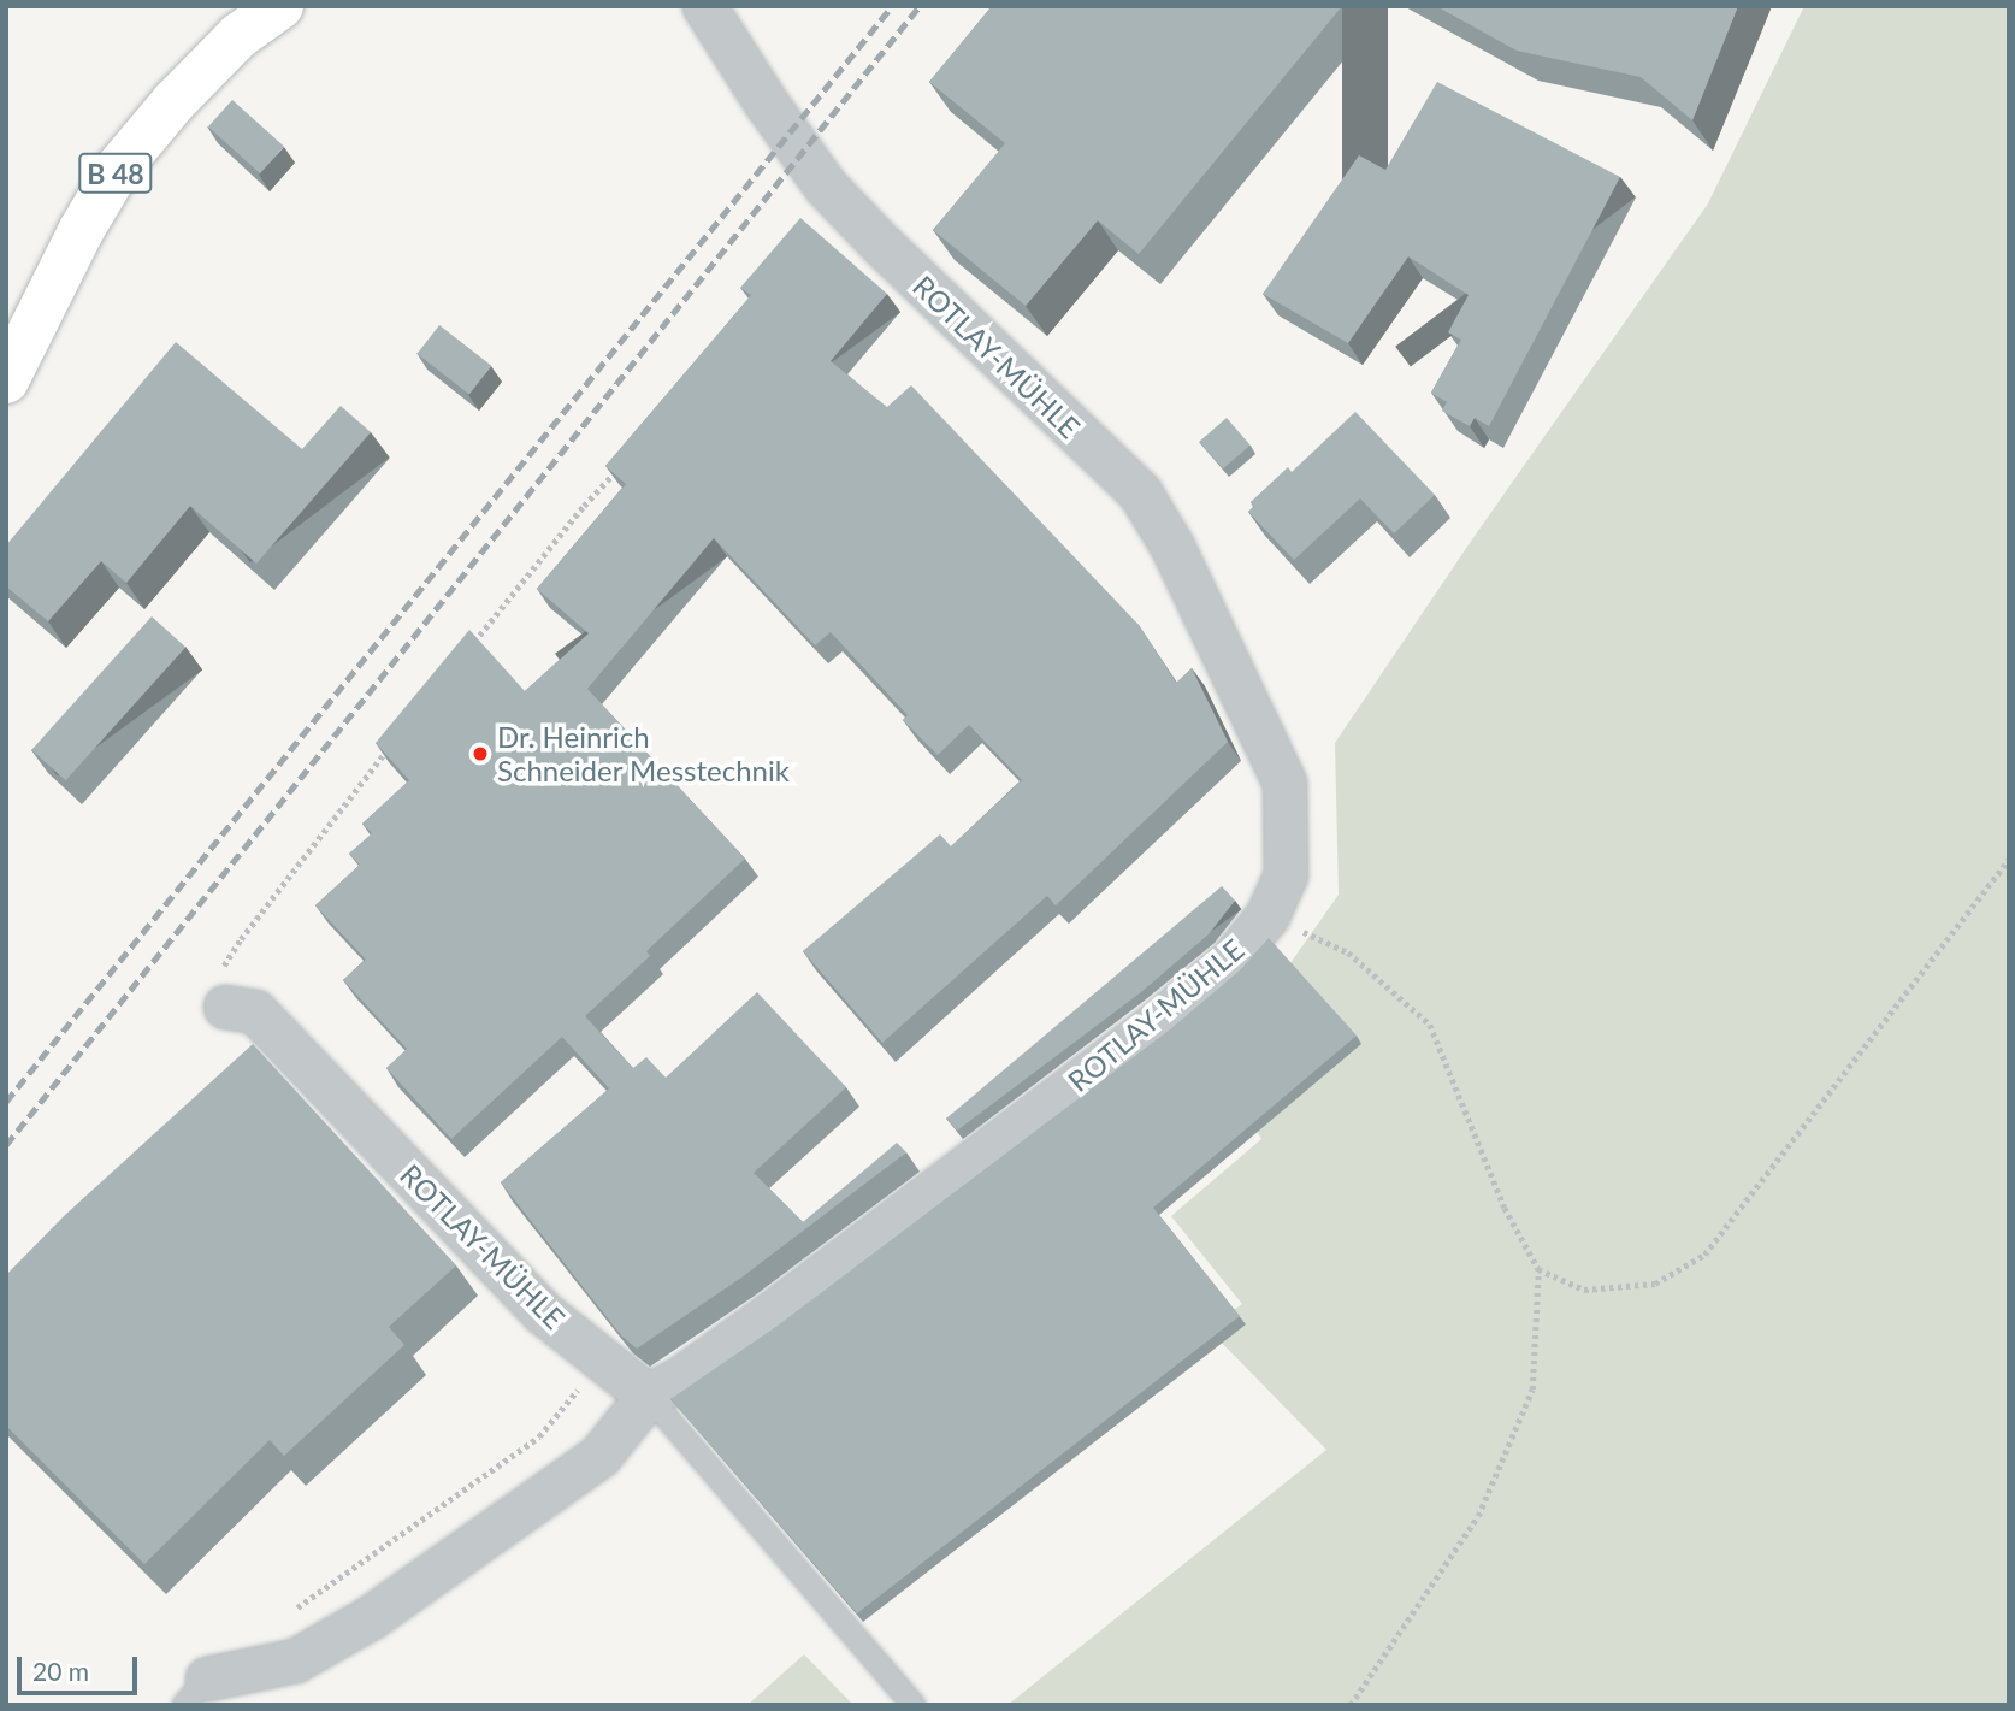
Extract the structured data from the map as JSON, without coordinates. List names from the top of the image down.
{
  "streets": {
    "main road": ["B 48"],
    "street": ["ROTLAY-MÜHLE"]
  },
  "places": ["Dr. Heinrich Schneider Messtechnik"],
  "scale_bar": "20 m"
}
